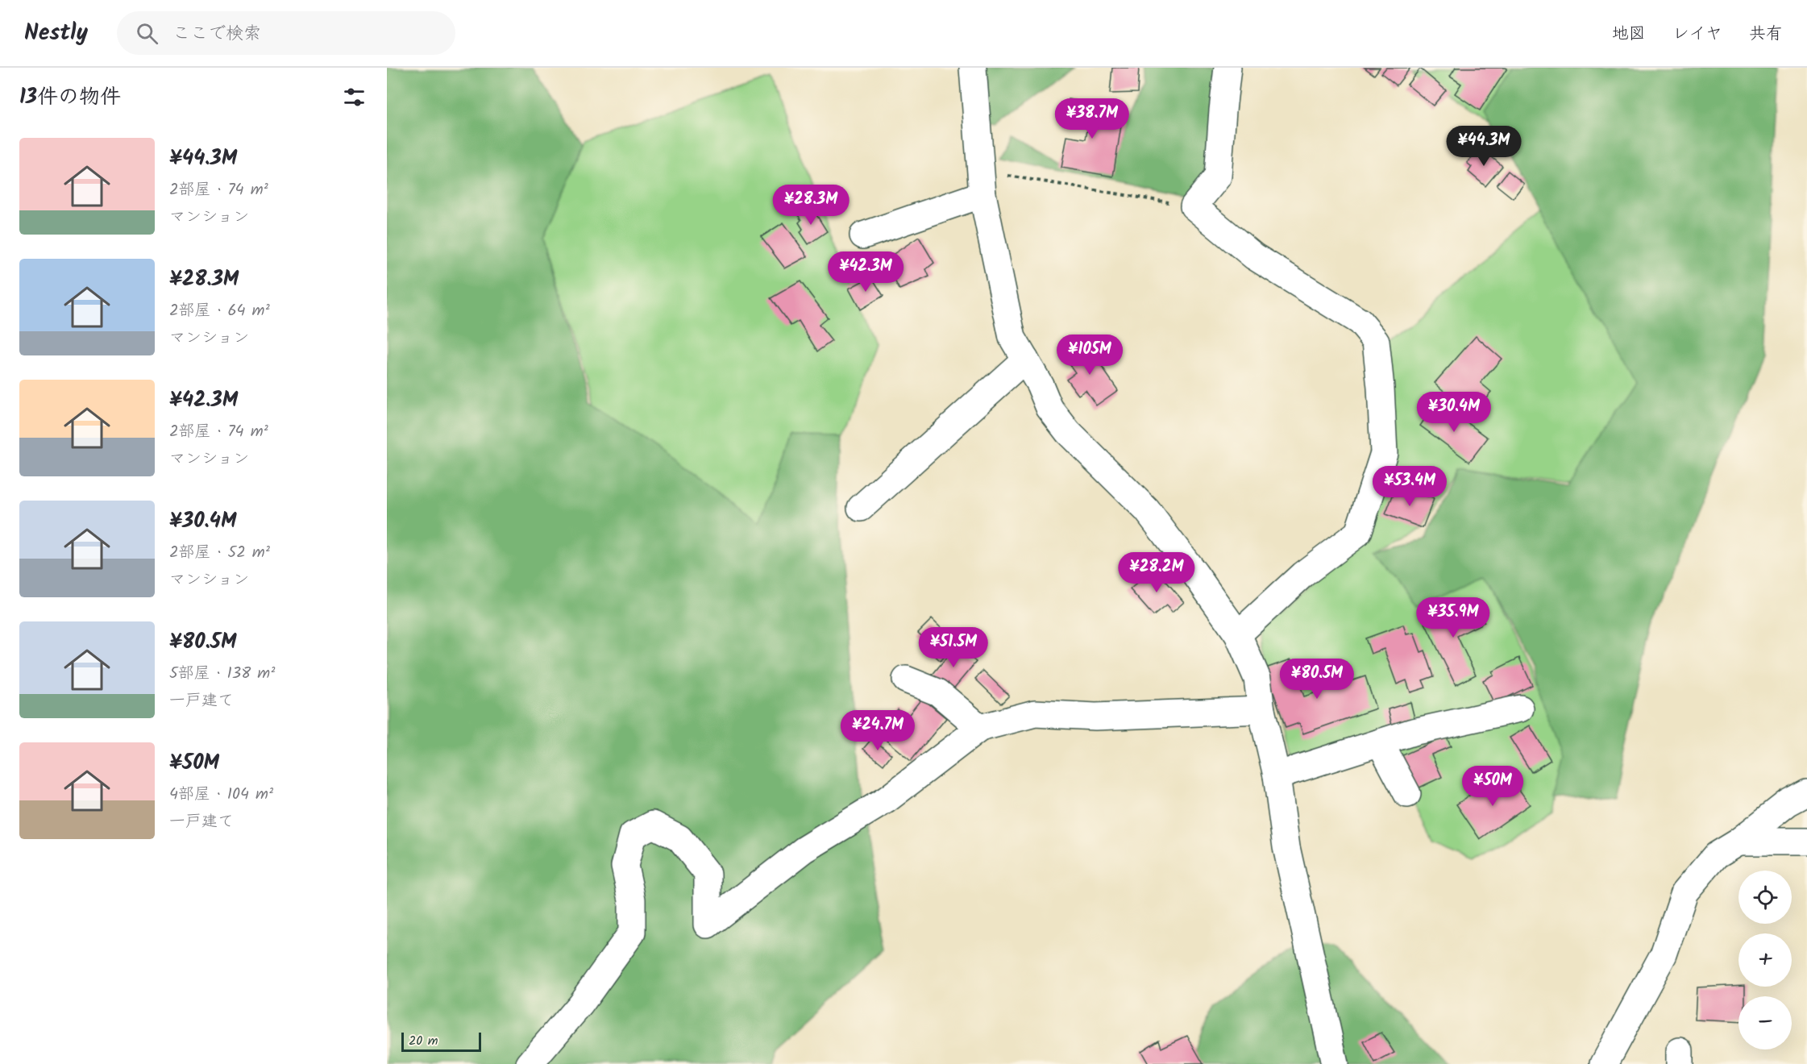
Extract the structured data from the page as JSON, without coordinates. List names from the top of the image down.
{
  "scale_bar": "20 m",
  "page": {
    "header": "Nestly",
    "search": "ここで検索",
    "nav": ["地図", "レイヤ", "共有"],
    "heading": "13件の物件",
    "price": [
      "¥38.7M",
      "¥44.3M",
      "¥28.3M",
      "¥42.3M",
      "¥105M",
      "¥30.4M",
      "¥53.4M",
      "¥28.2M",
      "¥35.9M",
      "¥51.5M",
      "¥80.5M",
      "¥24.7M",
      "¥50M"
    ],
    "list": [
      {
        "name": "¥44.3M",
        "note": "2部屋 · 74 m² · マンション"
      },
      {
        "name": "¥28.3M",
        "note": "2部屋 · 64 m² · マンション"
      },
      {
        "name": "¥42.3M",
        "note": "2部屋 · 74 m² · マンション"
      },
      {
        "name": "¥30.4M",
        "note": "2部屋 · 52 m² · マンション"
      },
      {
        "name": "¥80.5M",
        "note": "5部屋 · 138 m² · 一戸建て"
      },
      {
        "name": "¥50M",
        "note": "4部屋 · 104 m² · 一戸建て"
      }
    ],
    "map_buttons": ["+", "−"],
    "scale": "20 m"
  }
}
